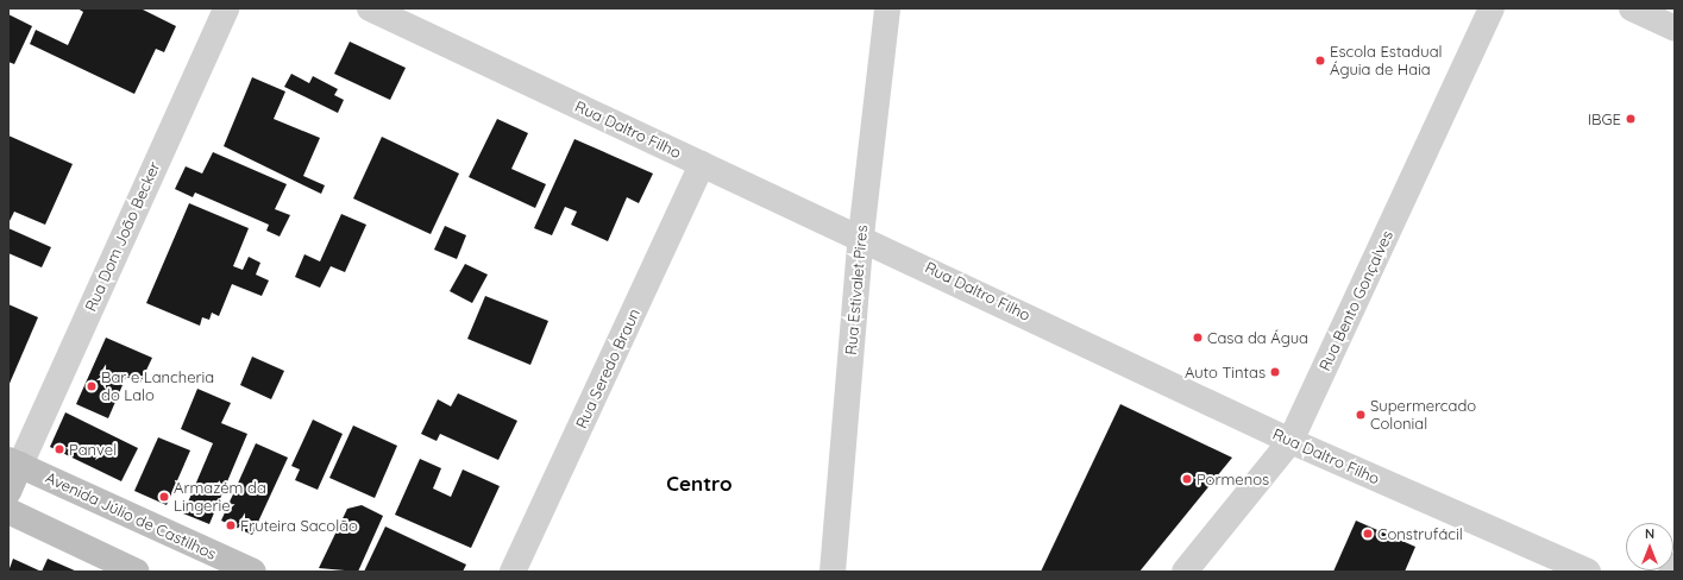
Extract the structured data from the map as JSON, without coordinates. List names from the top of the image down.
{
  "streets": {
    "main road": ["Avenida Júlio de Castilhos"],
    "street": [
      "Rua Daltro Filho",
      "Rua Dom João Becker",
      "Rua Estivalet Pires",
      "Rua Bento Gonçalves",
      "Rua Seredo Braun"
    ]
  },
  "crossings": [
    ["Rua Daltro Filho", "Rua Estivalet Pires"],
    ["Rua Daltro Filho", "Rua Bento Gonçalves"],
    ["Rua Daltro Filho", "Rua Seredo Braun"],
    ["Rua Dom João Becker", "Avenida Júlio de Castilhos"]
  ],
  "districts": ["Centro"],
  "places": [
    "Escola Estadual Águia de Haia",
    "IBGE",
    "Casa da Água",
    "Auto Tintas",
    "Bar e Lancheria do Lalo",
    "Supermercado Colonial",
    "Panvel",
    "Pormenos",
    "Armazém da Lingerie",
    "Fruteira Sacolão",
    "Construfácil"
  ],
  "north": "top"
}
